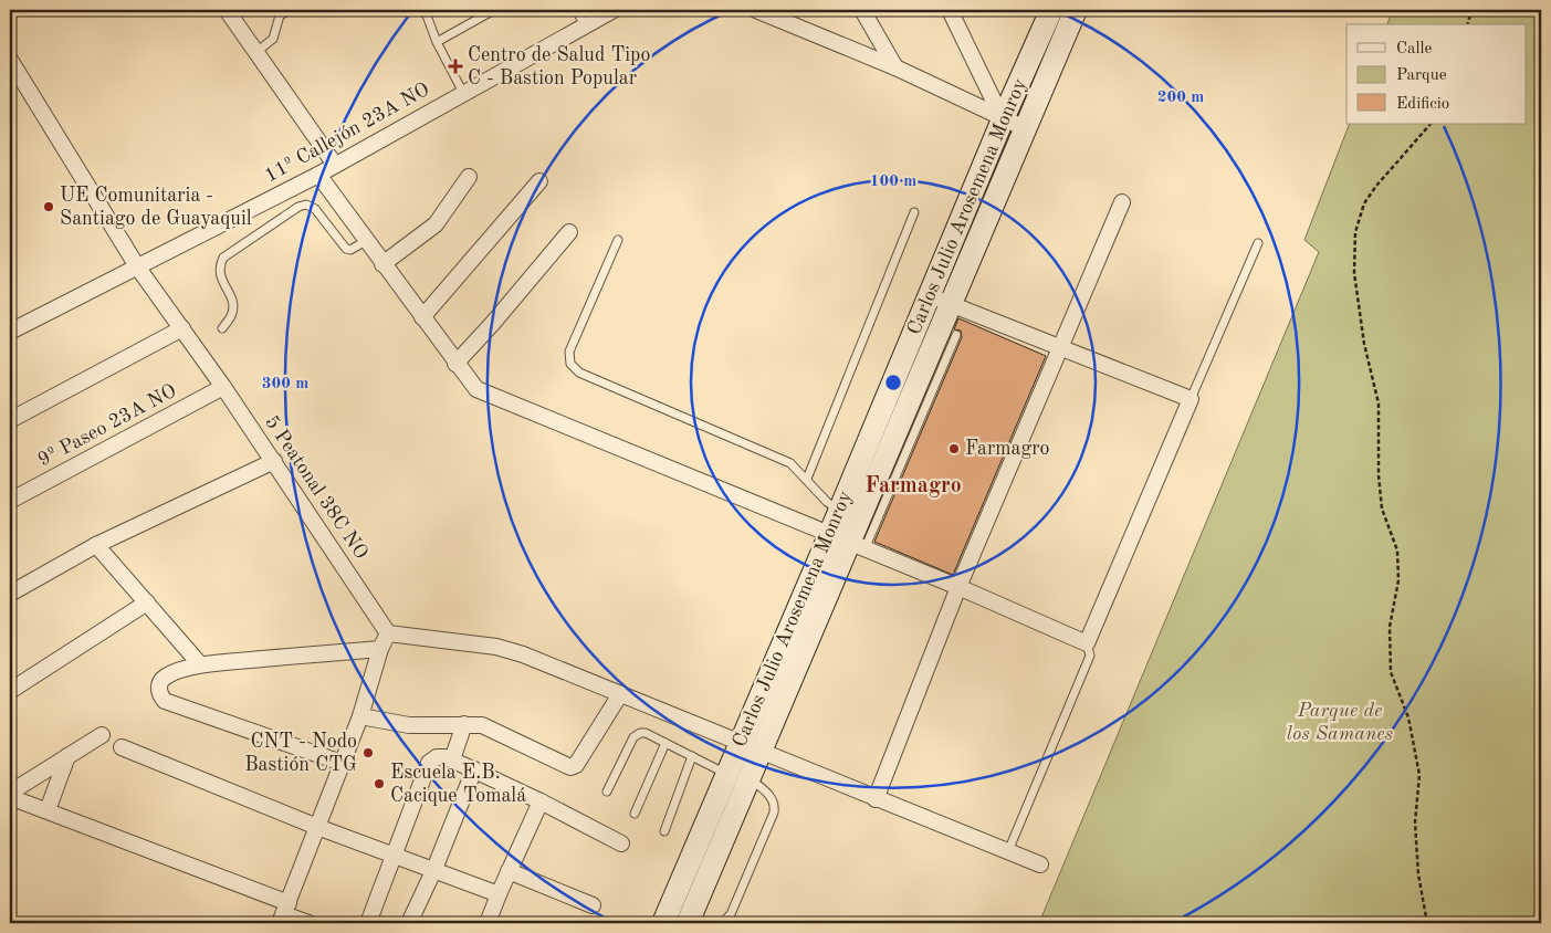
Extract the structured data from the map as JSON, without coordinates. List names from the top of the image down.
{
  "streets": {
    "main road": ["Carlos Julio Arosemena Monroy"],
    "street": ["11º Callejón 23A NO", "9º Paseo 23A NO", "5 Peatonal 38C NO"]
  },
  "crossings": [
    ["11º Callejón 23A NO", "5 Peatonal 38C NO"],
    ["9º Paseo 23A NO", "5 Peatonal 38C NO"]
  ],
  "districts": ["Farmagro"],
  "parks": ["Parque de los Samanes"],
  "places": {
    "health": ["Centro de Salud Tipo C - Bastion Popular"],
    "other": [
      "UE Comunitaria - Santiago de Guayaquil",
      "Farmagro",
      "CNT - Nodo Bastión CTG",
      "Escuela E.B. Cacique Tomalá"
    ]
  },
  "legend": ["Calle", "Parque", "Edificio"],
  "rings": ["200 m", "100 m", "300 m"]
}
